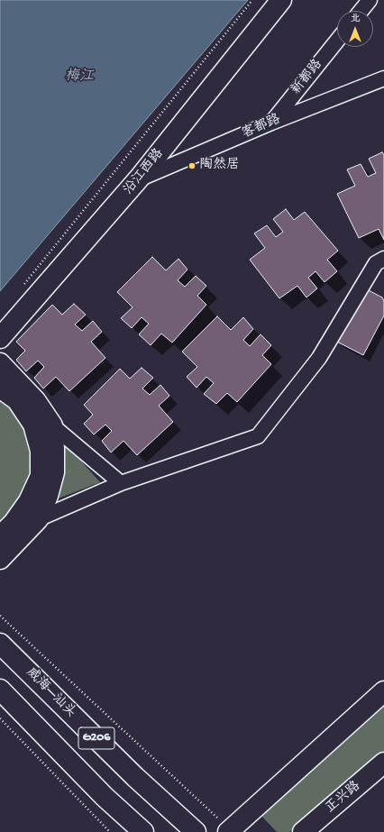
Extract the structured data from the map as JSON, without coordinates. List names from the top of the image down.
{
  "streets": {
    "main road": [
      "沿江西路",
      "威海—汕头",
      "G206",
      "正兴路"
    ],
    "street": ["新都路", "客都路"]
  },
  "crossings": [
    ["新都路", "客都路"],
    ["客都路", "沿江西路"]
  ],
  "water": ["梅江"],
  "places": ["陶然居"],
  "north": "top"
}
